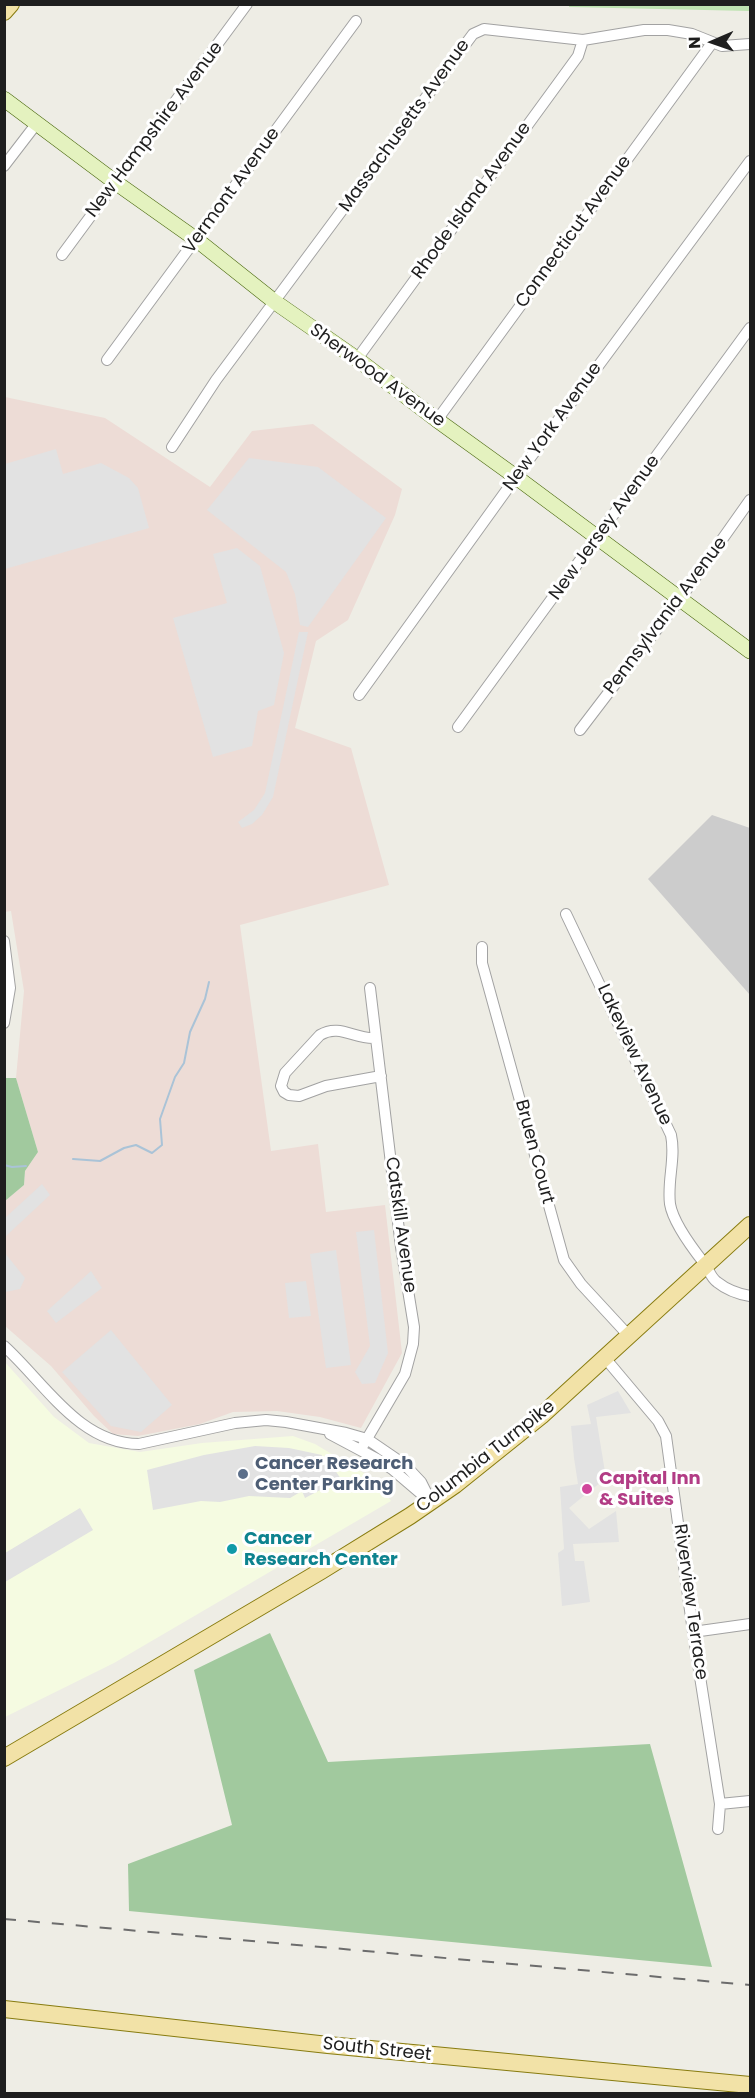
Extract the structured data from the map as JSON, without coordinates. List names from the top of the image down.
{
  "streets": {
    "main road": ["Columbia Turnpike", "South Street"],
    "street": [
      "Massachusetts Avenue",
      "New Hampshire Avenue",
      "Vermont Avenue",
      "Rhode Island Avenue",
      "Connecticut Avenue",
      "Sherwood Avenue",
      "New York Avenue",
      "New Jersey Avenue",
      "Pennsylvania Avenue",
      "Lakeview Avenue",
      "Bruen Court",
      "Catskill Avenue",
      "Riverview Terrace"
    ]
  },
  "crossings": [
    ["Massachusetts Avenue", "Rhode Island Avenue"],
    ["Massachusetts Avenue", "Connecticut Avenue"],
    ["Massachusetts Avenue", "Sherwood Avenue"],
    ["New Hampshire Avenue", "Sherwood Avenue"],
    ["Vermont Avenue", "Sherwood Avenue"],
    ["Rhode Island Avenue", "Sherwood Avenue"],
    ["Connecticut Avenue", "Sherwood Avenue"],
    ["Sherwood Avenue", "New York Avenue"],
    ["Sherwood Avenue", "New Jersey Avenue"],
    ["Sherwood Avenue", "Pennsylvania Avenue"],
    ["Lakeview Avenue", "Columbia Turnpike"],
    ["Bruen Court", "Columbia Turnpike"],
    ["Columbia Turnpike", "Riverview Terrace"]
  ],
  "places": ["Cancer Research Center Parking", "Capital Inn & Suites", "Cancer Research Center"],
  "north": "left"
}
